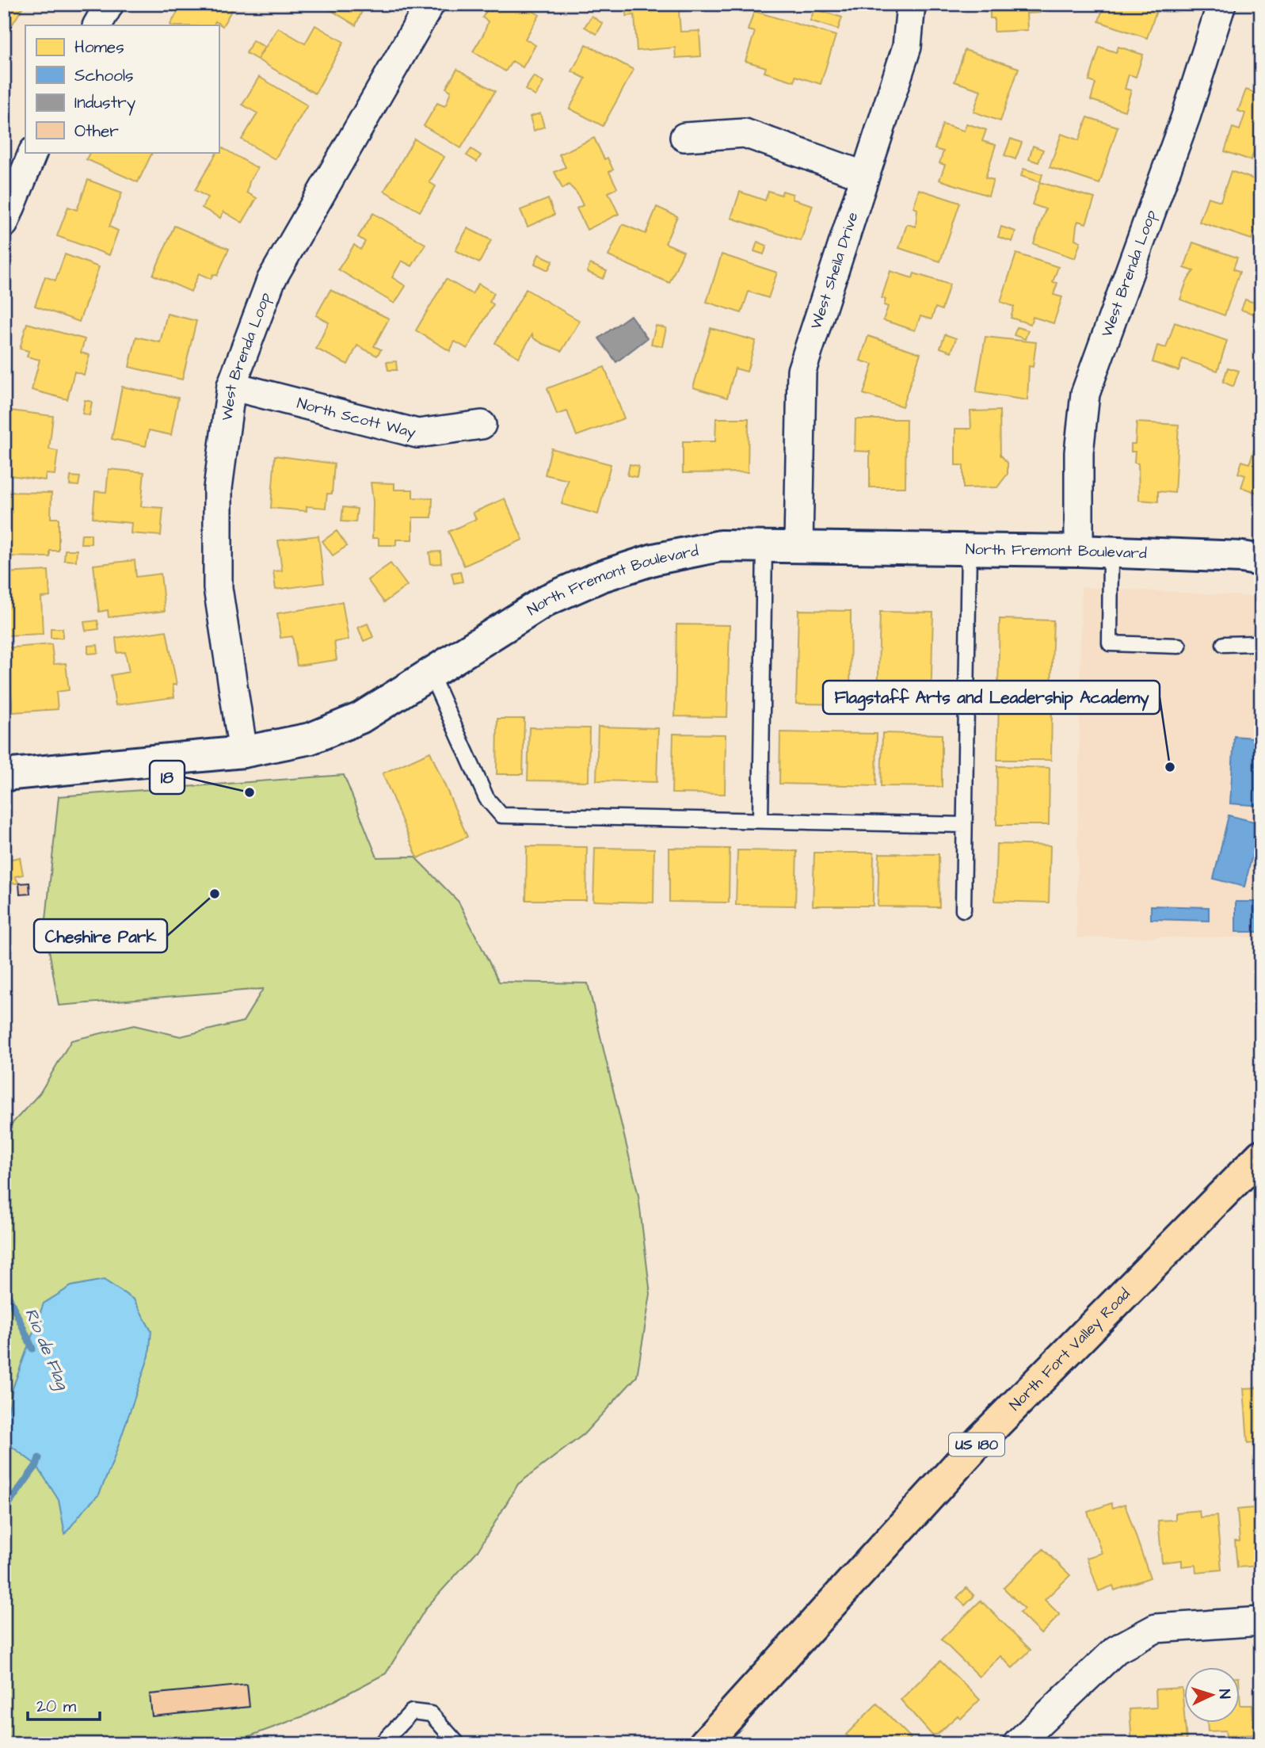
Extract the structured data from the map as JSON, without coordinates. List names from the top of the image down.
{
  "streets": {
    "main road": ["North Fort Valley Road", "US 180"],
    "street": [
      "West Sheila Drive",
      "West Brenda Loop",
      "North Scott Way",
      "North Fremont Boulevard"
    ]
  },
  "crossings": [
    ["West Sheila Drive", "North Fremont Boulevard"],
    ["West Brenda Loop", "North Scott Way"],
    ["West Brenda Loop", "North Fremont Boulevard"]
  ],
  "water": ["Rio de Flag"],
  "places": ["Flagstaff Arts and Leadership Academy", "18", "Cheshire Park"],
  "legend": [
    "Homes",
    "Schools",
    "Industry",
    "Other"
  ],
  "scale_bar": "20 m",
  "north": "right"
}
